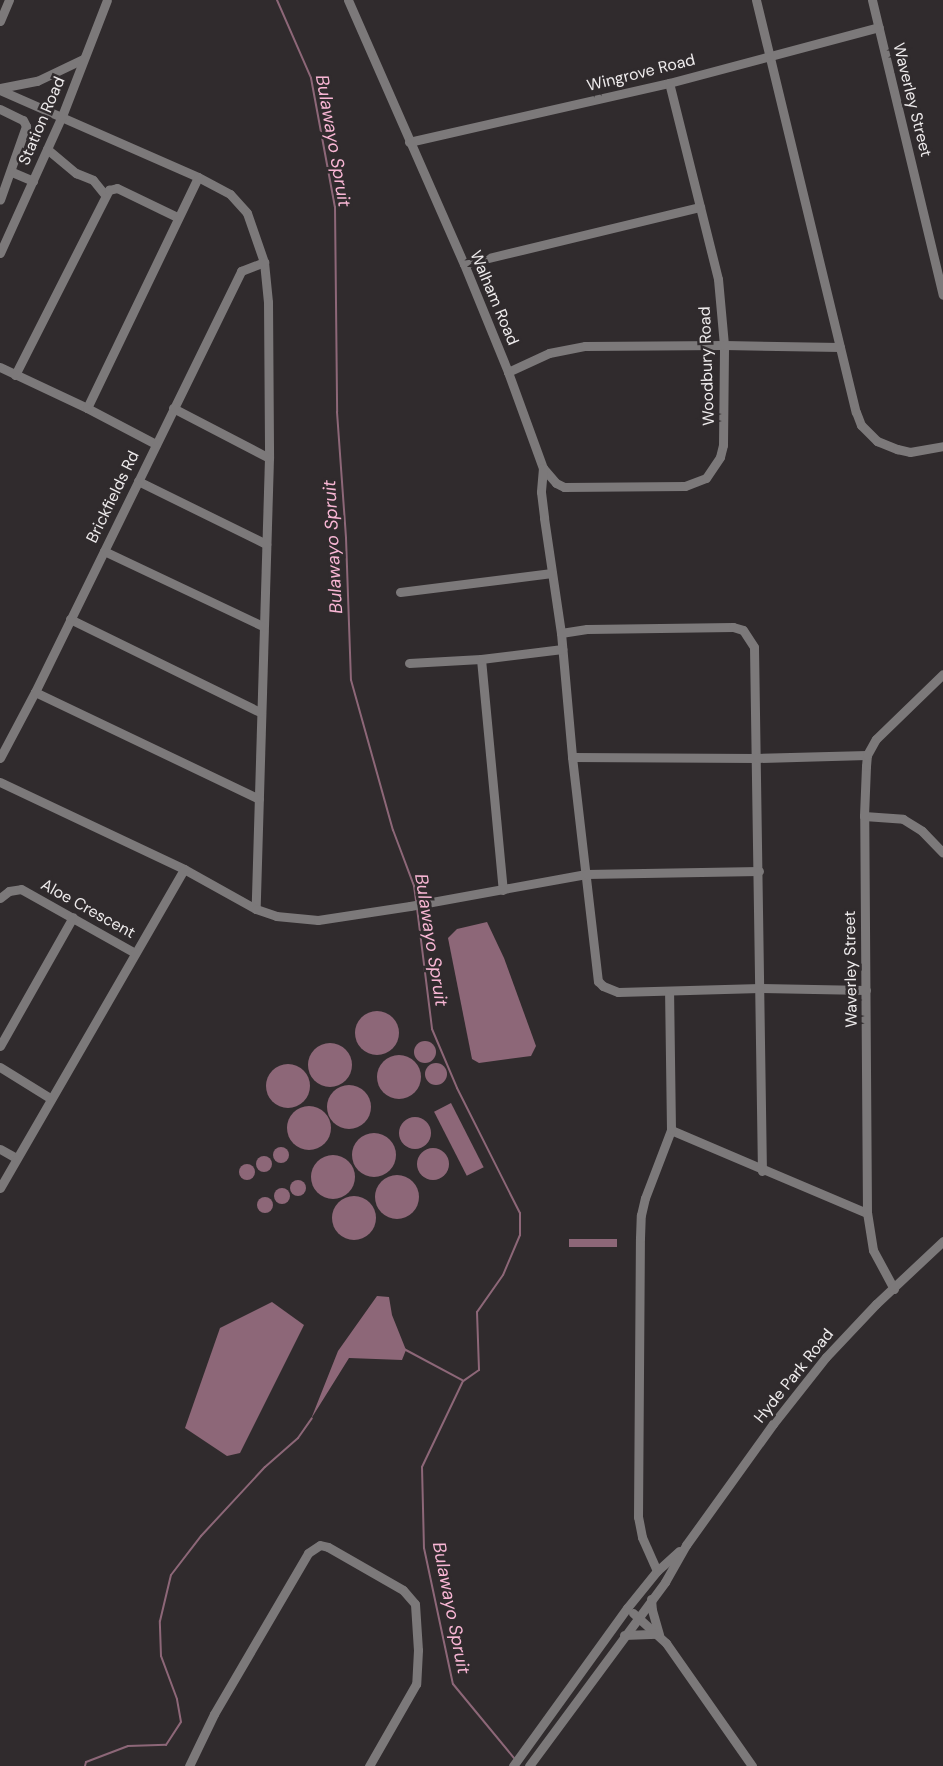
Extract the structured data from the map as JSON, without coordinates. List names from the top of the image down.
{
  "streets": {
    "street": [
      "Wingrove Road",
      "Waverley Street",
      "Station Road",
      "Walham Road",
      "Woodbury Road",
      "Brickfields Rd",
      "Aloe Crescent",
      "Hyde Park Road"
    ]
  },
  "crossings": [
    ["Wingrove Road", "Waverley Street"],
    ["Wingrove Road", "Walham Road"],
    ["Wingrove Road", "Woodbury Road"],
    ["Waverley Street", "Hyde Park Road"],
    ["Walham Road", "Woodbury Road"]
  ],
  "water": ["Bulawayo Spruit"]
}
